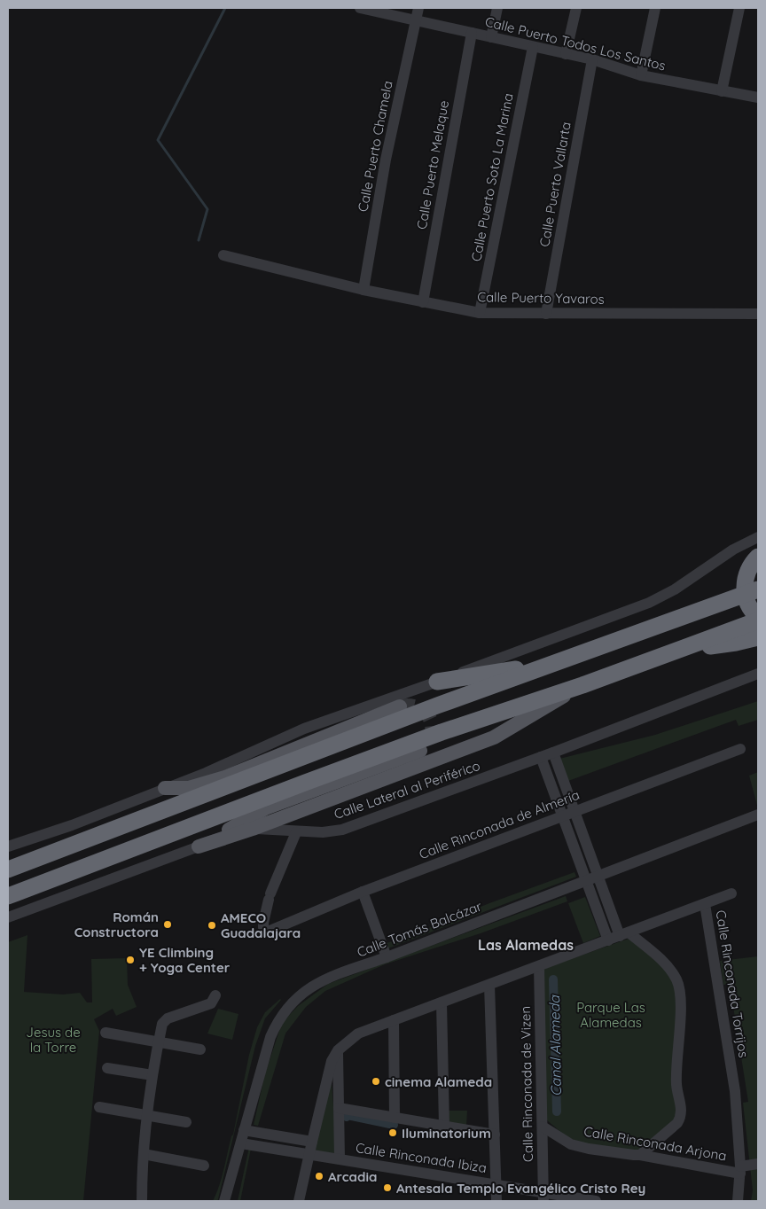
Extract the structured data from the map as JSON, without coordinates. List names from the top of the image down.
{
  "streets": {
    "street": [
      "Calle Puerto Todos Los Santos",
      "Calle Puerto Chamela",
      "Calle Puerto Melaque",
      "Calle Puerto Soto La Marina",
      "Calle Puerto Vallarta",
      "Calle Puerto Yavaros",
      "Calle Lateral al Periférico",
      "Calle Rinconada de Almería",
      "Calle Tomás Balcázar",
      "Calle Rinconada Torrijos",
      "Calle Rinconada de Vizen",
      "Calle Rinconada Arjona",
      "Calle Rinconada Ibiza"
    ]
  },
  "crossings": [
    ["Calle Puerto Todos Los Santos", "Calle Puerto Chamela"],
    ["Calle Puerto Todos Los Santos", "Calle Puerto Melaque"],
    ["Calle Puerto Todos Los Santos", "Calle Puerto Soto La Marina"],
    ["Calle Puerto Todos Los Santos", "Calle Puerto Vallarta"],
    ["Calle Puerto Chamela", "Calle Puerto Yavaros"],
    ["Calle Puerto Melaque", "Calle Puerto Yavaros"],
    ["Calle Puerto Soto La Marina", "Calle Puerto Yavaros"],
    ["Calle Puerto Vallarta", "Calle Puerto Yavaros"],
    ["Calle Lateral al Periférico", "Calle Rinconada de Almería"],
    ["Calle Tomás Balcázar", "Calle Rinconada Ibiza"],
    ["Calle Rinconada Torrijos", "Calle Rinconada Arjona"],
    ["Calle Rinconada de Vizen", "Calle Rinconada Arjona"],
    ["Calle Rinconada de Vizen", "Calle Rinconada Ibiza"]
  ],
  "districts": ["Las Alamedas"],
  "water": ["Canal Alameda"],
  "parks": ["Parque Las Alamedas", "Jesus de la Torre"],
  "places": [
    "Román Constructora",
    "AMECO Guadalajara",
    "YE Climbing + Yoga Center",
    "cinema Alameda",
    "Iluminatorium",
    "Arcadia",
    "Antesala Templo Evangélico Cristo Rey"
  ]
}
